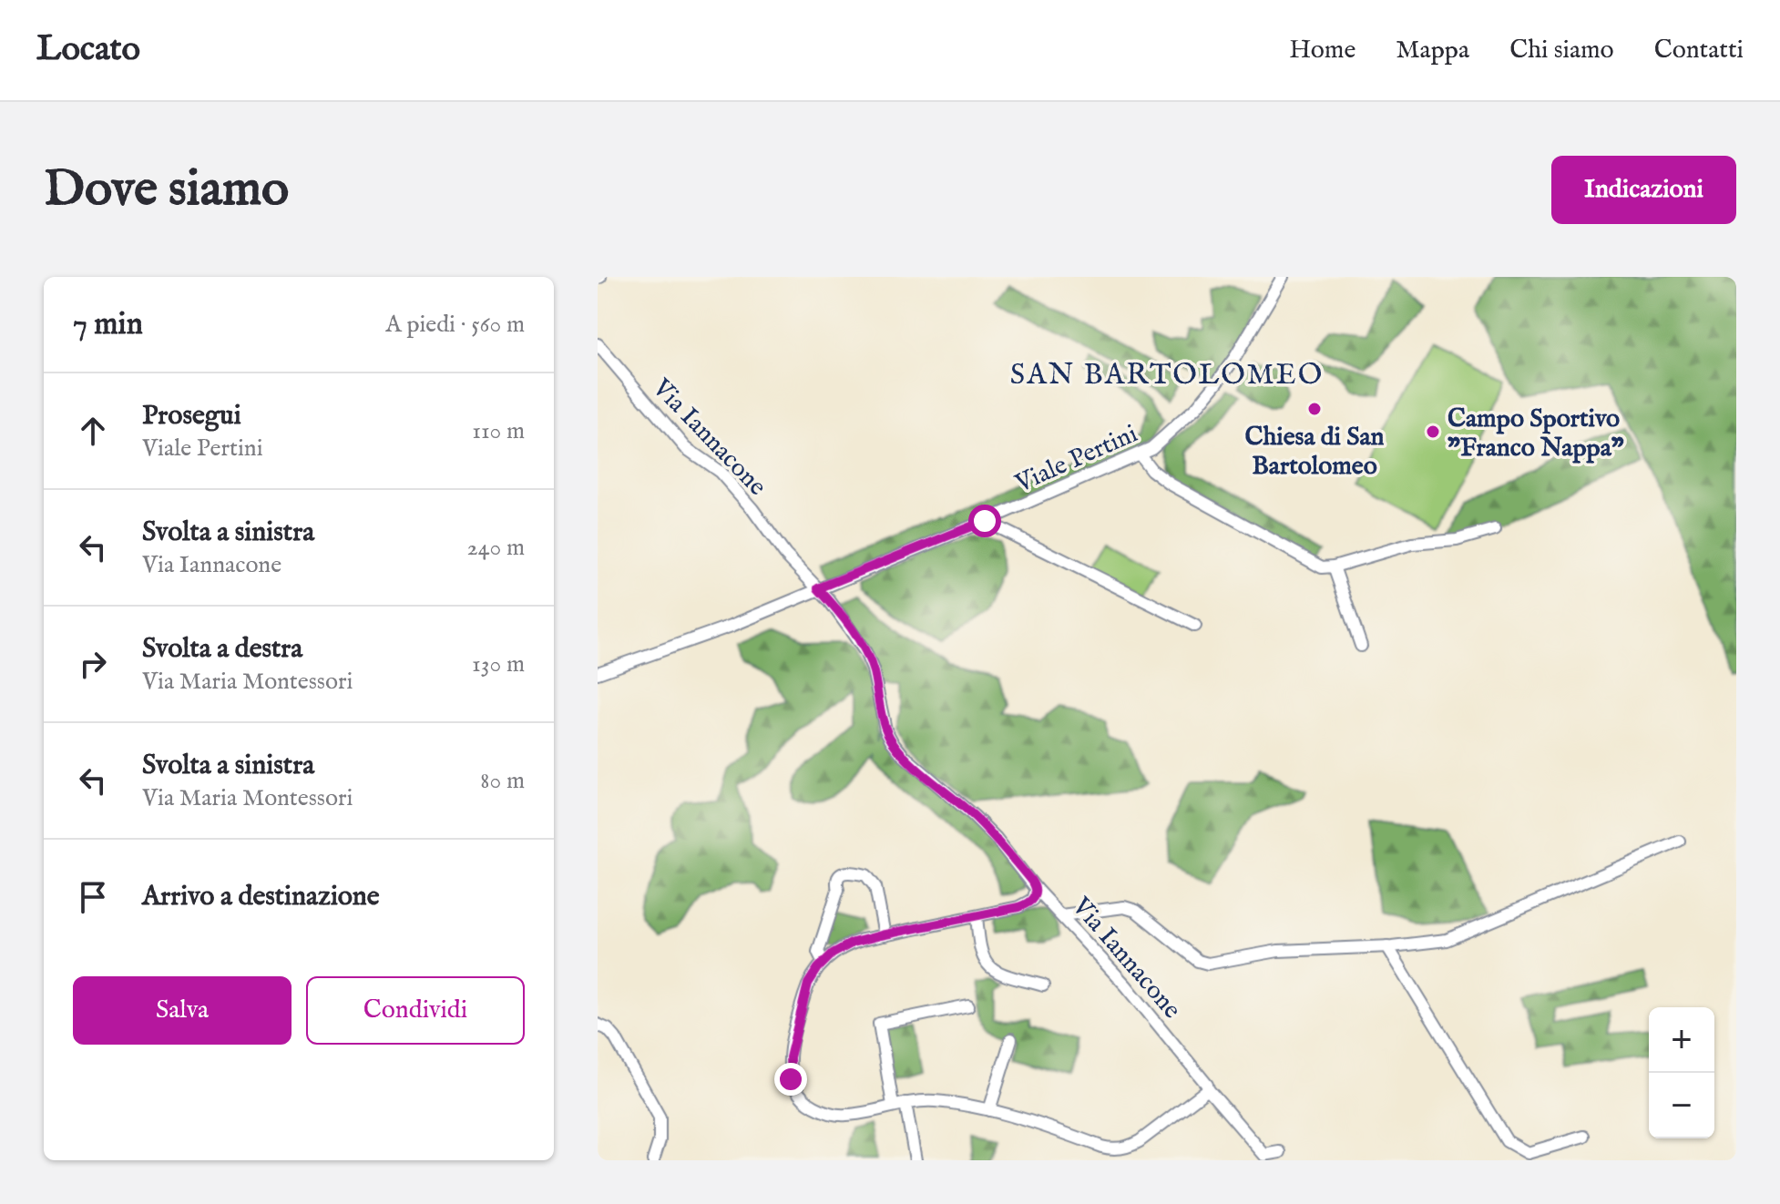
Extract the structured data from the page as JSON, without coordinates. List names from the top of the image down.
{
  "streets": {
    "street": ["Via Iannacone", "Viale Pertini"]
  },
  "crossings": [
    ["Via Iannacone", "Viale Pertini"]
  ],
  "districts": ["SAN BARTOLOMEO"],
  "places": ["Chiesa di San Bartolomeo", "Campo Sportivo \"Franco Nappa\""],
  "page": {
    "header": "Locato",
    "nav": [
      "Home",
      "Mappa",
      "Chi siamo",
      "Contatti"
    ],
    "buttons": [
      "Indicazioni",
      ["Salva", "Condividi"]
    ],
    "title": "Dove siamo",
    "heading": ["7 min", "A piedi · 560 m"],
    "list": [
      ["Prosegui", "Viale Pertini", "110 m"],
      ["Svolta a sinistra", "Via Iannacone", "240 m"],
      ["Svolta a destra", "Via Maria Montessori", "130 m"],
      ["Svolta a sinistra", "Via Maria Montessori", "80 m"],
      "Arrivo a destinazione"
    ],
    "map_buttons": ["+", "−"]
  }
}
